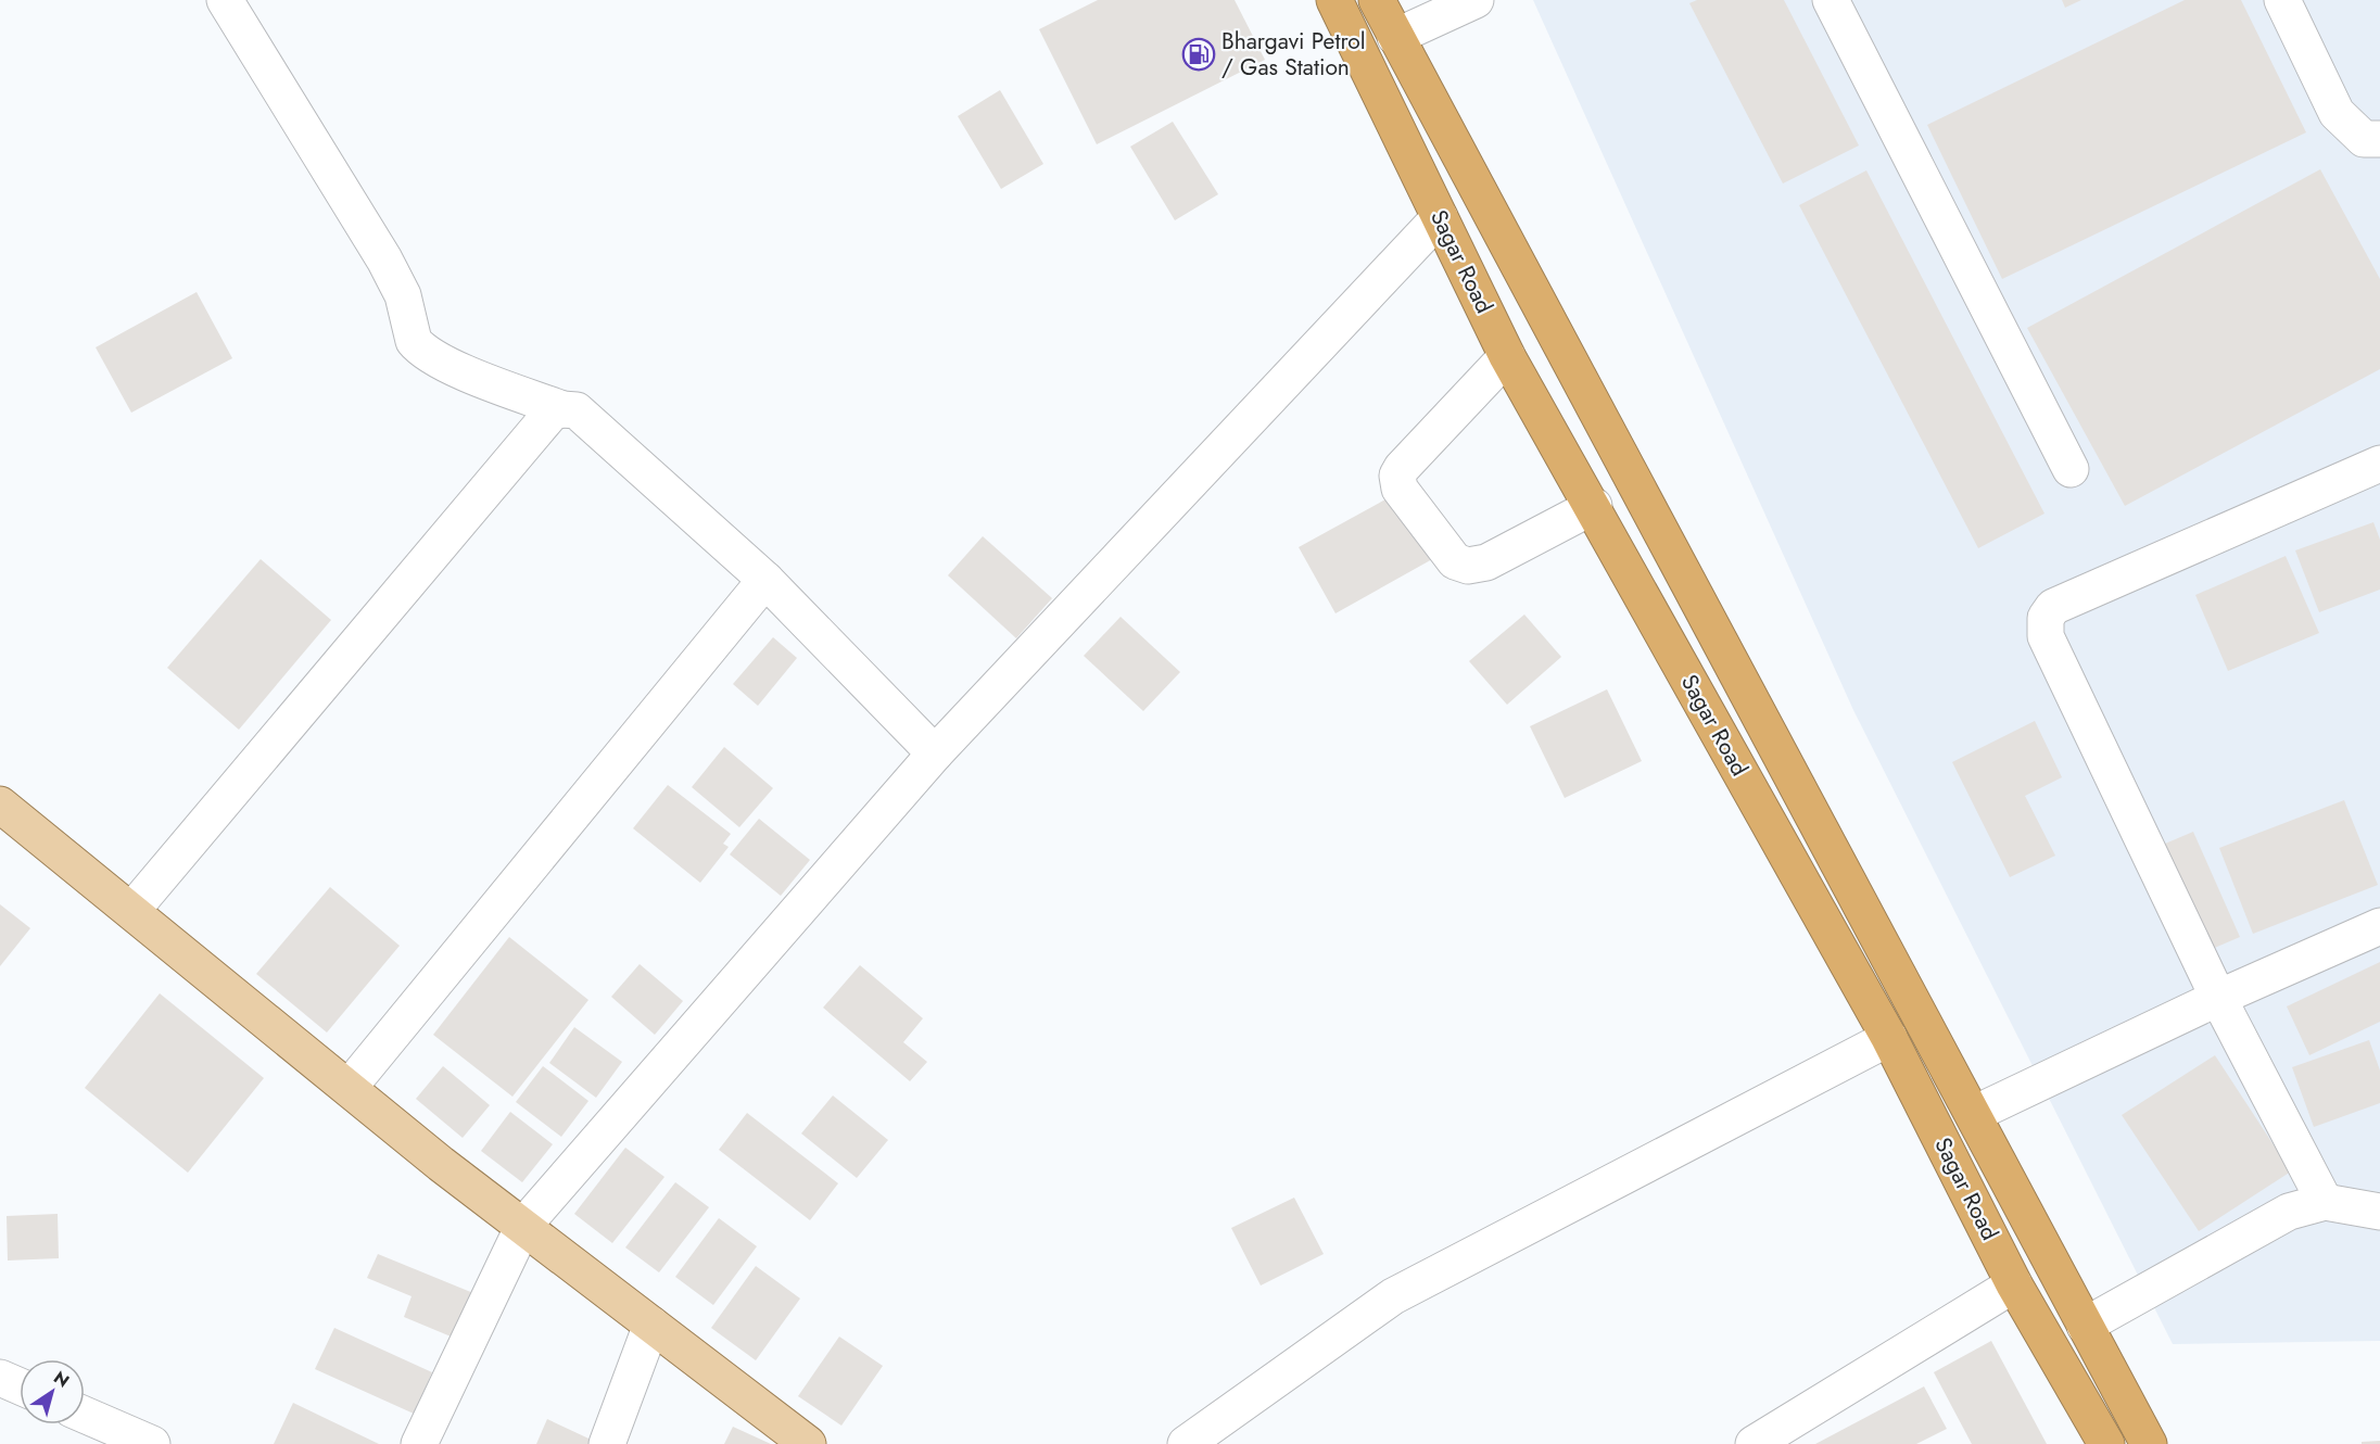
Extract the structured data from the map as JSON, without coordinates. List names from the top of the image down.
{
  "streets": {
    "highway": ["Sagar Road"]
  },
  "places": {
    "fuel station": ["Bhargavi Petrol / Gas Station"]
  },
  "north": "top right"
}
